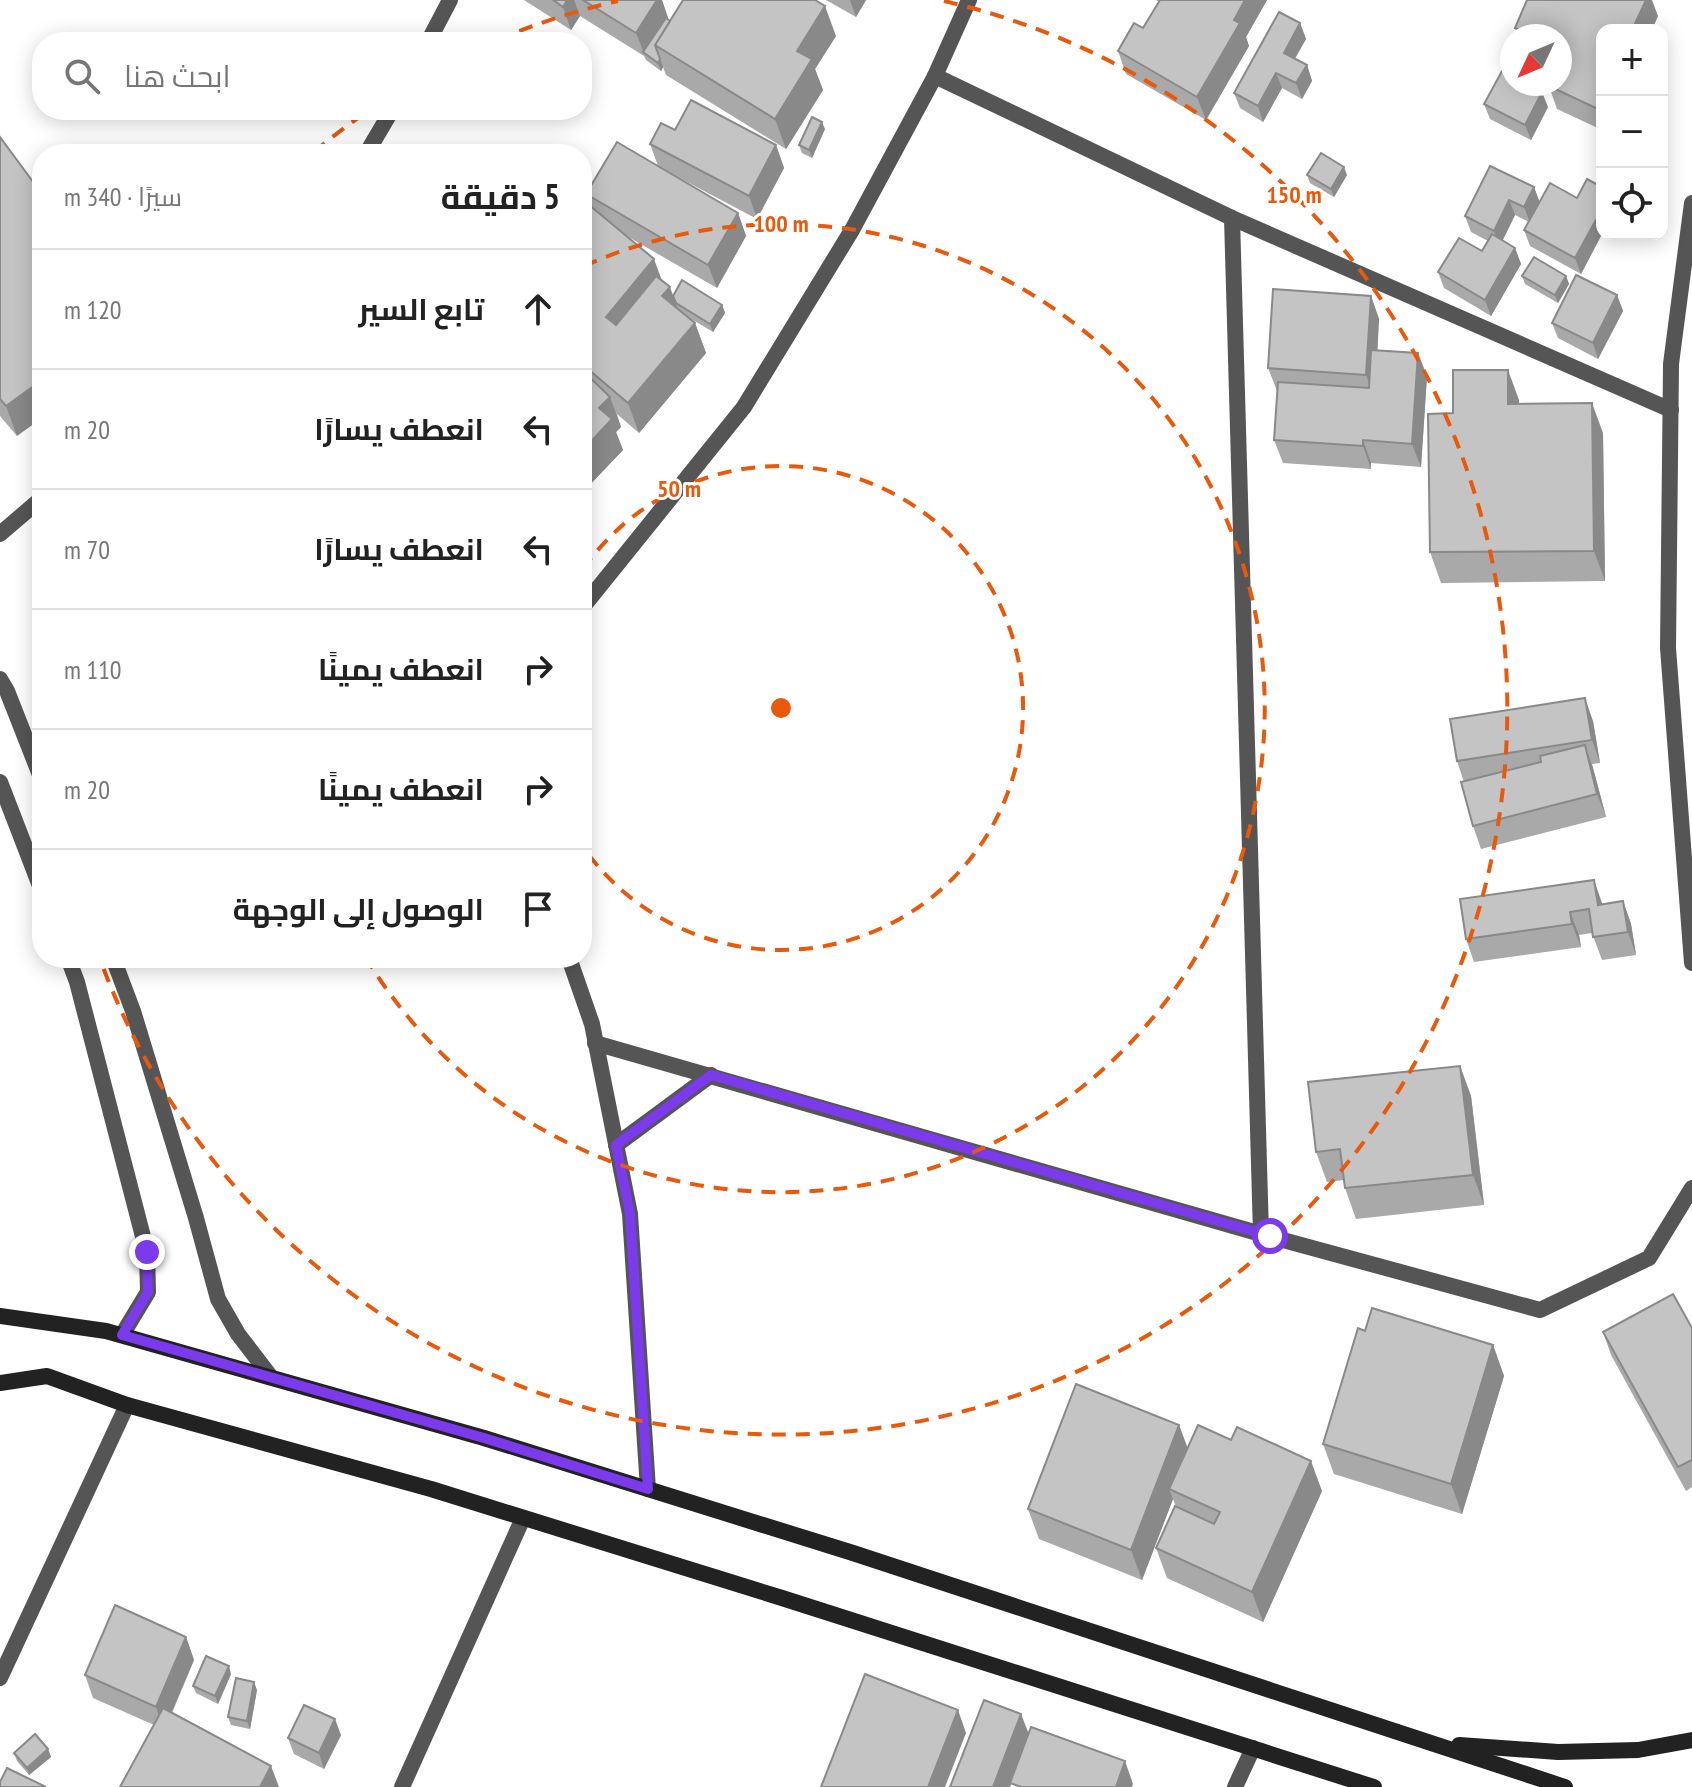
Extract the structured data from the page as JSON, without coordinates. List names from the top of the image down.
{
  "north": "bottom left",
  "page": {
    "map_buttons": ["+", "−"],
    "search": "ابحث هنا",
    "heading": ["5 دقيقة", "سيرًا · 340 m"],
    "list": [
      ["تابع السير", "120 m"],
      ["انعطف يسارًا", "20 m"],
      ["انعطف يسارًا", "70 m"],
      ["انعطف يمينًا", "110 m"],
      ["انعطف يمينًا", "20 m"],
      "الوصول إلى الوجهة"
    ]
  },
  "rings": ["150 m", "100 m", "50 m"]
}
